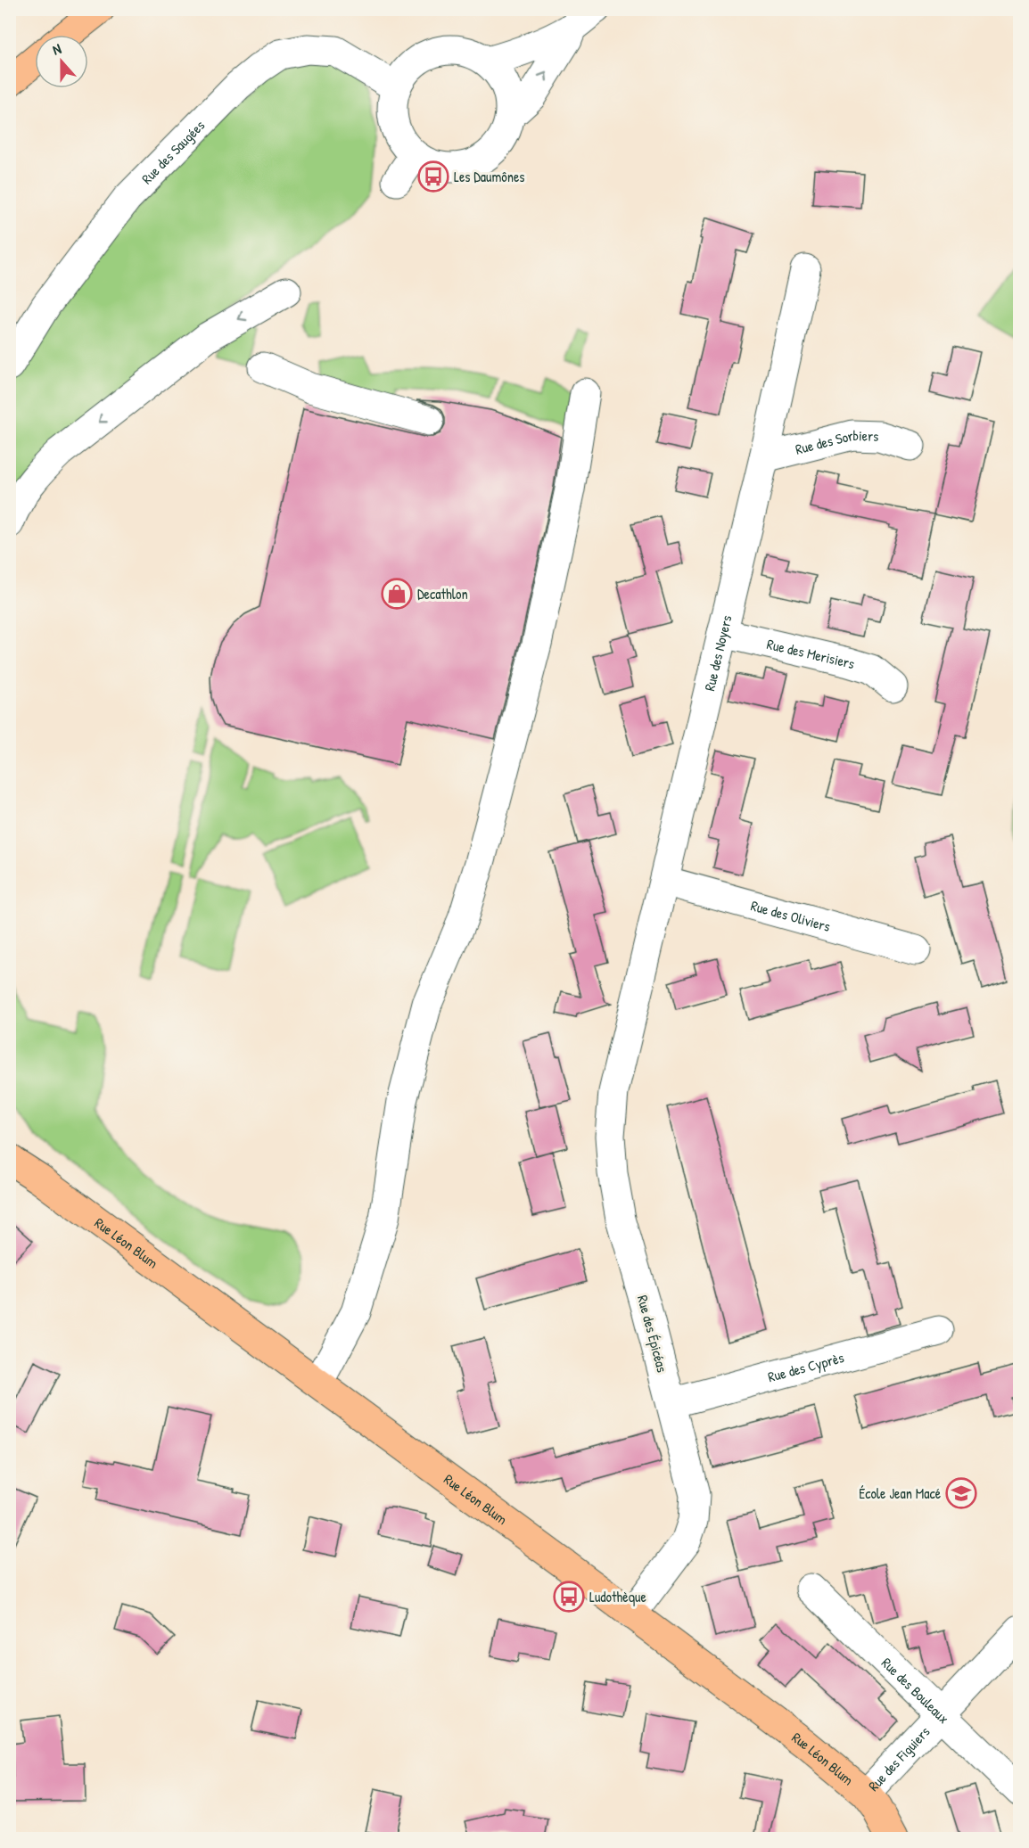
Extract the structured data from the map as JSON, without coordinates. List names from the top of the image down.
{
  "streets": {
    "main road": ["Rue Léon Blum"],
    "street": [
      "Rue des Saugées",
      "Rue des Sorbiers",
      "Rue des Noyers",
      "Rue des Merisiers",
      "Rue des Oliviers",
      "Rue des Épicéas",
      "Rue des Cyprès",
      "Rue des Bouleaux",
      "Rue des Figuiers"
    ]
  },
  "crossings": [
    ["Rue des Sorbiers", "Rue des Noyers"],
    ["Rue des Noyers", "Rue des Merisiers"],
    ["Rue des Noyers", "Rue des Oliviers"],
    ["Rue des Noyers", "Rue des Épicéas"],
    ["Rue Léon Blum", "Rue des Épicéas"],
    ["Rue Léon Blum", "Rue des Figuiers"],
    ["Rue des Épicéas", "Rue des Cyprès"],
    ["Rue des Bouleaux", "Rue des Figuiers"]
  ],
  "places": {
    "bus stop": ["Les Daumônes", "Ludothèque"],
    "shop": ["Decathlon"],
    "school or university": ["École Jean Macé"]
  },
  "north": "top"
}
